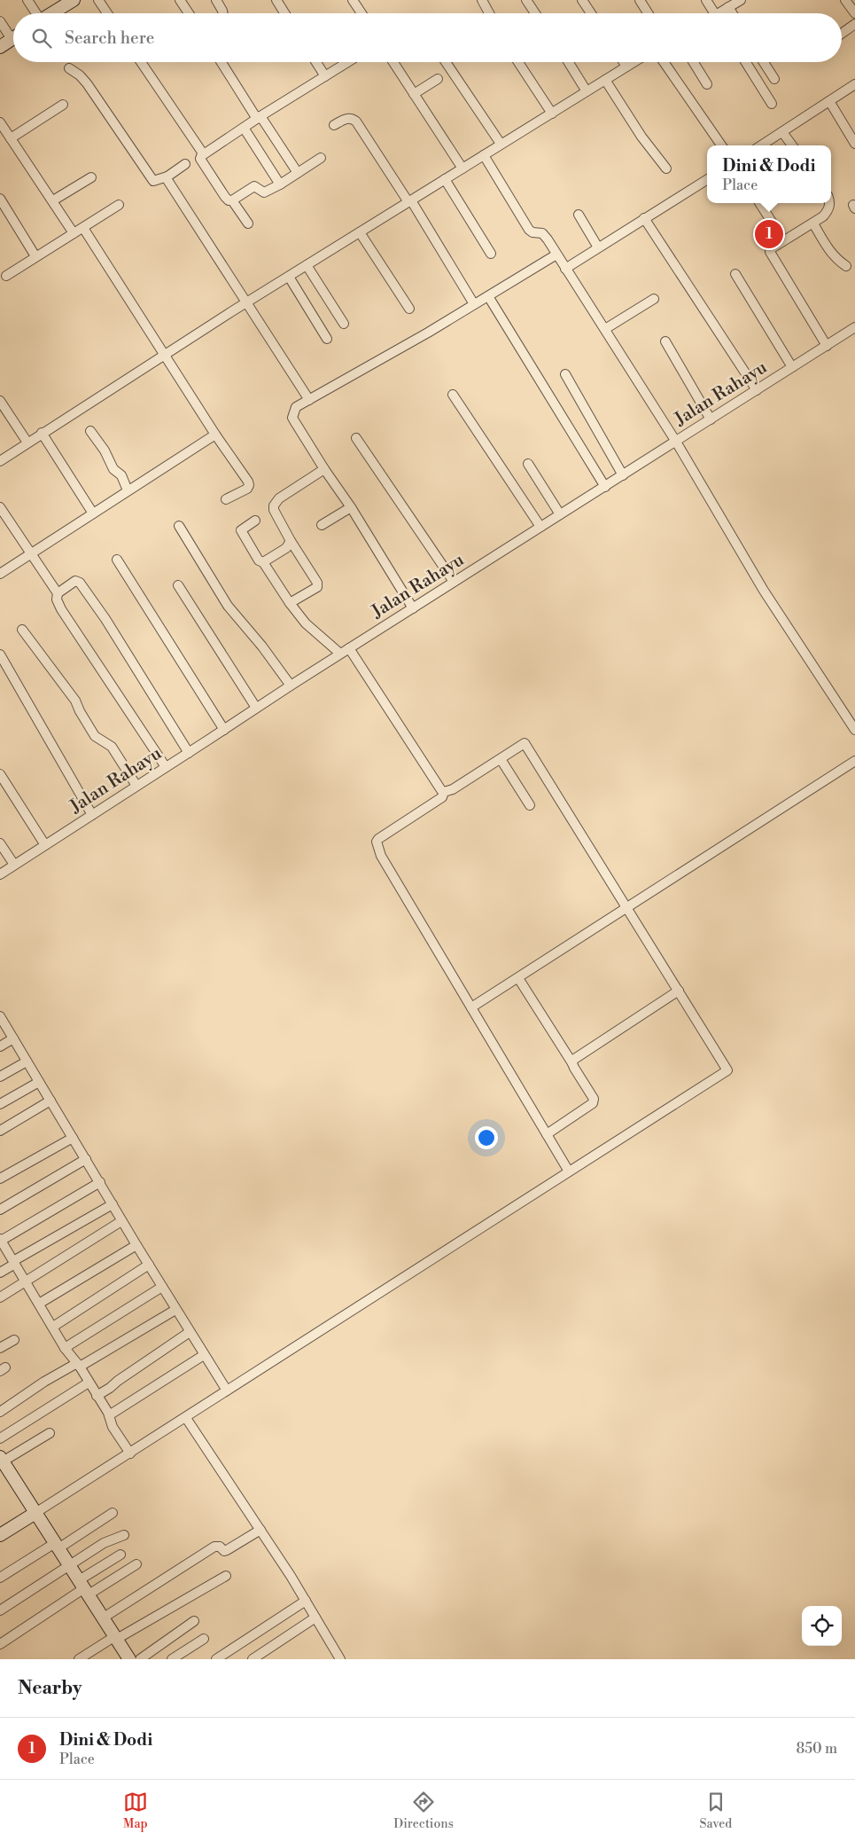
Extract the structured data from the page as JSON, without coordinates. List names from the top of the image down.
{
  "streets": {
    "street": ["Jalan Rahayu"]
  },
  "page": {
    "search": "Search here",
    "popup": ["Dini & Dodi", "Place"],
    "pins": "1",
    "heading": "Nearby",
    "list": [
      {
        "mark": "1",
        "name": "Dini & Dodi",
        "note": "Place",
        "value": "850 m"
      }
    ],
    "nav": ["Map", "Directions", "Saved"]
  }
}
